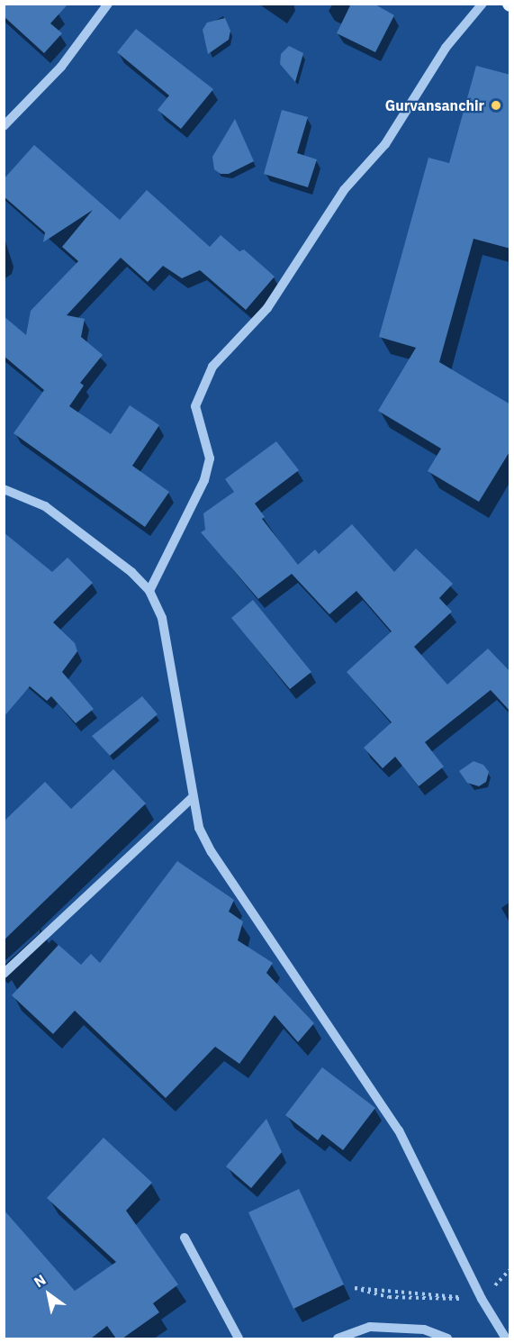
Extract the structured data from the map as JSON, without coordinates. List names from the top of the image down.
{
  "places": ["Gurvansanchir"],
  "north": "top left"
}
